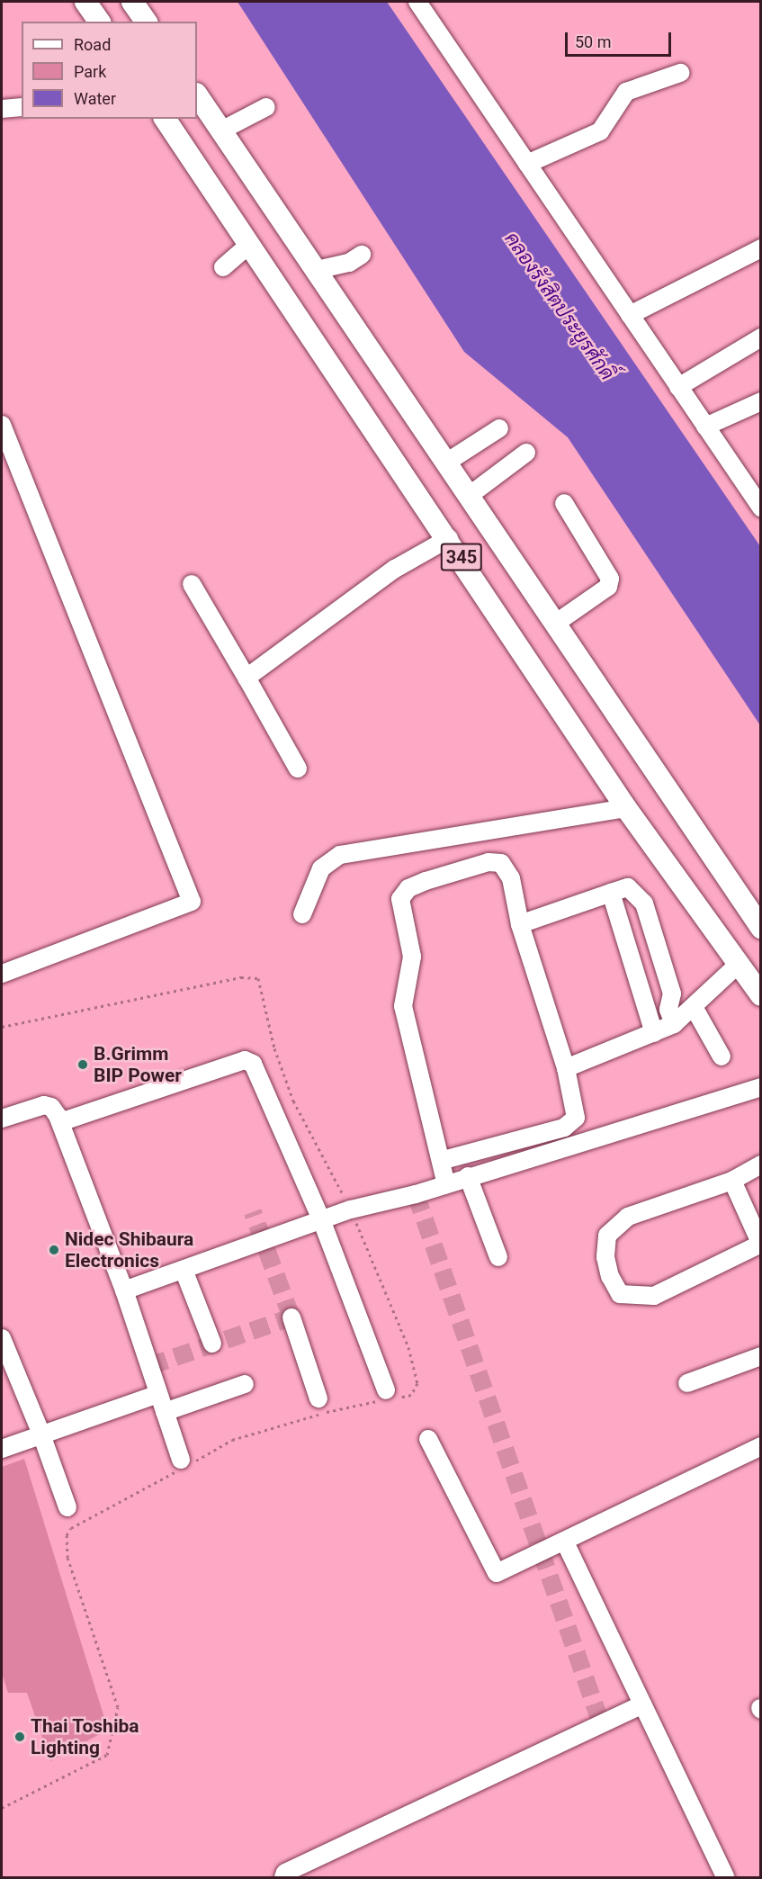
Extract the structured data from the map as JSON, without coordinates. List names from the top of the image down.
{
  "streets": {
    "main road": ["345"]
  },
  "water": ["คลองรังสิตประยูรศักดิ์"],
  "places": ["B.Grimm BIP Power", "Nidec Shibaura Electronics", "Thai Toshiba Lighting"],
  "legend": ["Road", "Park", "Water"],
  "scale_bar": "50 m"
}
